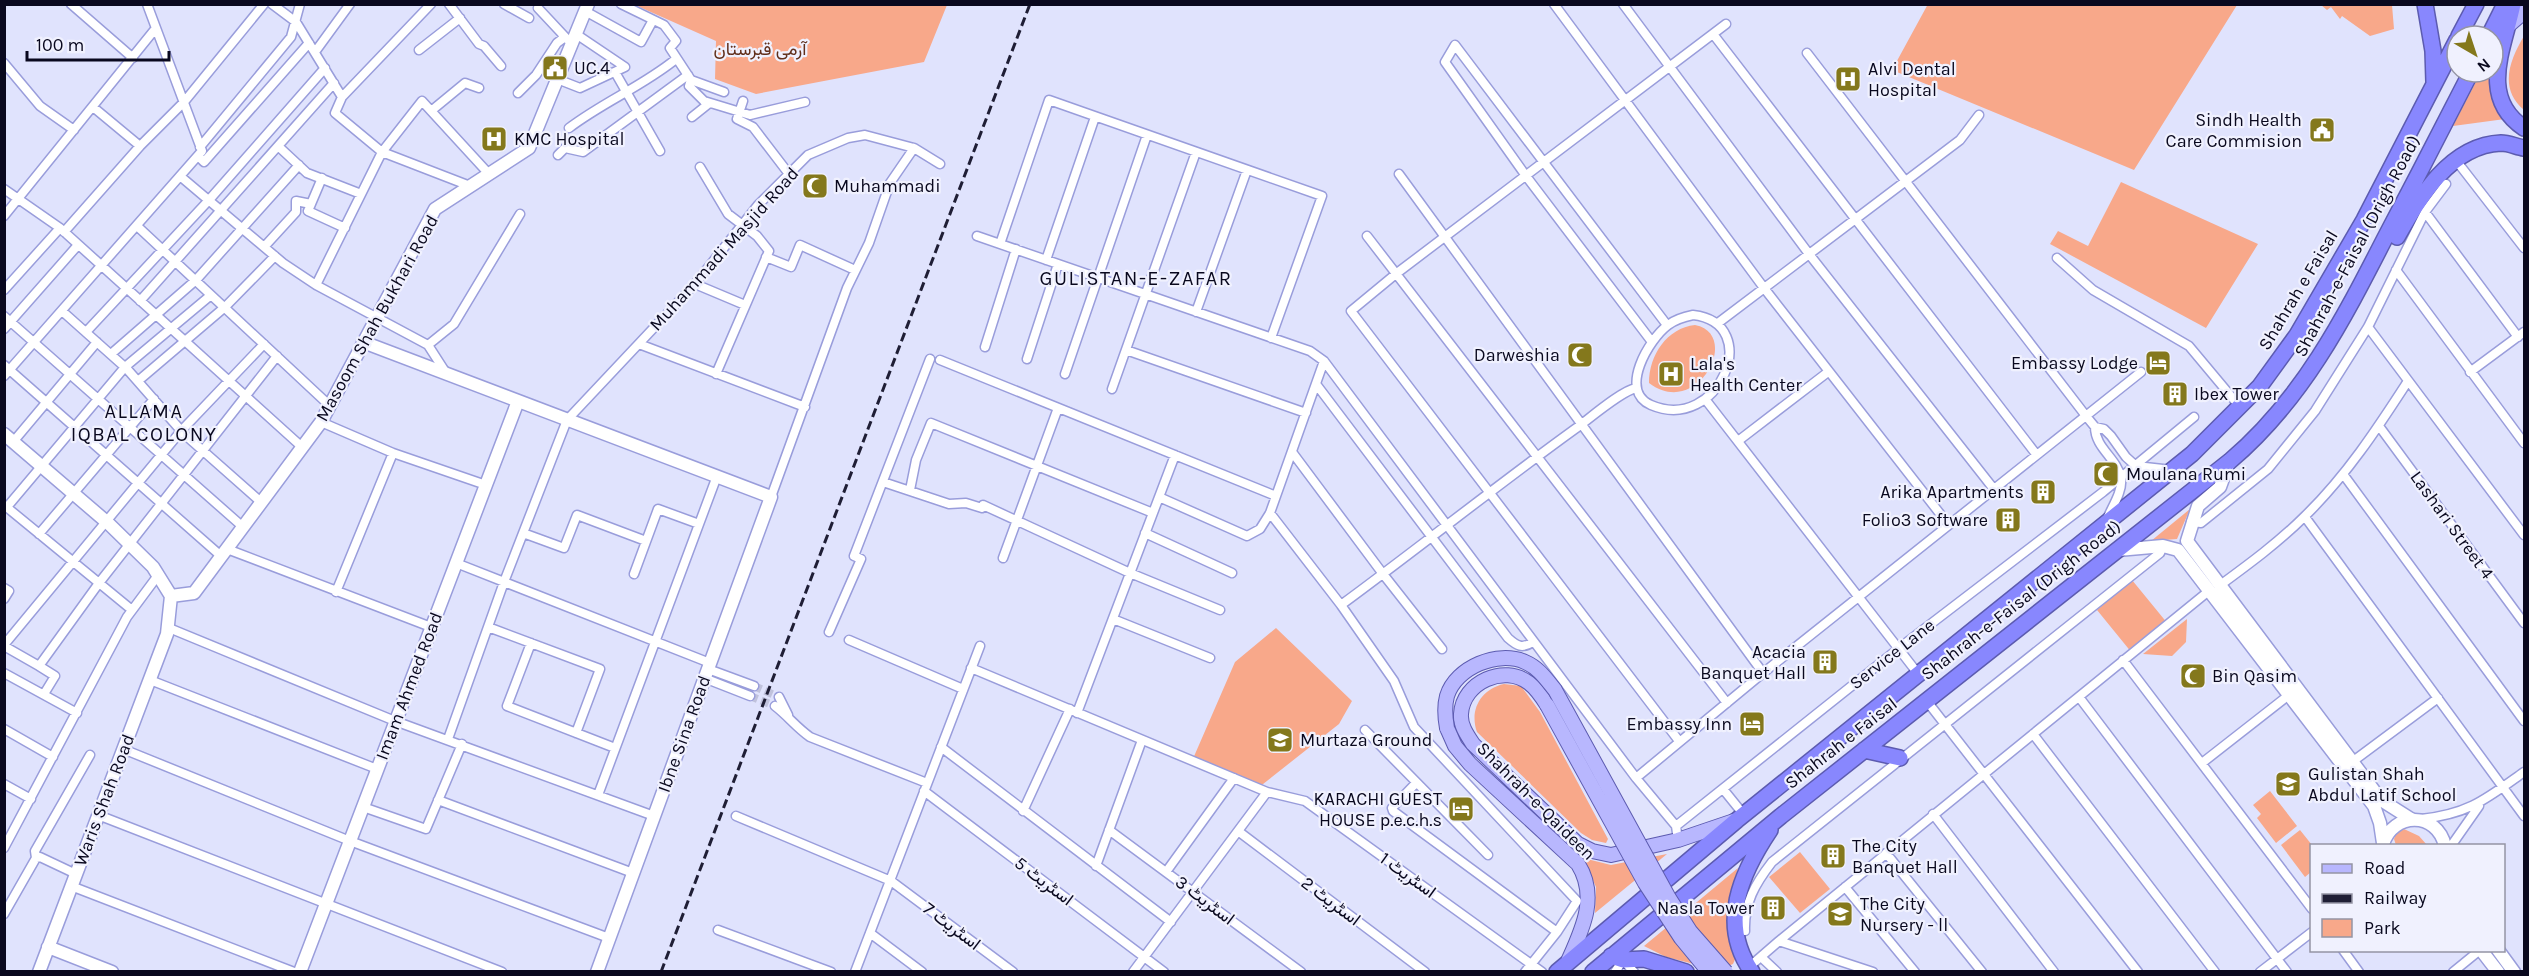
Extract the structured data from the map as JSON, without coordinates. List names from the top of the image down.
{
  "streets": {
    "highway": ["Shahrah-e-Faisal (Drigh Road)", "Shahrah e Faisal"],
    "main road": ["Shahrah-e-Qaideen"],
    "street": [
      "Muhammadi Masjid Road",
      "Masoom Shah Bukhari Road",
      "Lashari Street 4",
      "Service Lane",
      "Imam Ahmed Road",
      "Ibne Sina Road",
      "Waris Shah Road",
      "اسٹریٹ 1",
      "اسٹریٹ 5",
      "اسٹریٹ 3",
      "اسٹریٹ 2",
      "اسٹریٹ 7"
    ]
  },
  "crossings": [
    ["Shahrah-e-Faisal (Drigh Road)", "Shahrah e Faisal"],
    ["Shahrah-e-Faisal (Drigh Road)", "Shahrah-e-Qaideen"],
    ["Masoom Shah Bukhari Road", "Waris Shah Road"],
    ["Service Lane", "Shahrah-e-Qaideen"]
  ],
  "districts": ["GULISTAN-E-ZAFAR", "ALLAMA IQBAL COLONY"],
  "parks": ["آرمی قبرستان"],
  "places": {
    "public building": ["UC.4", "Sindh Health Care Commision"],
    "hospital": ["Alvi Dental Hospital", "KMC Hospital", "Lala's Health Center"],
    "mosque": [
      "Muhammadi",
      "Darweshia",
      "Moulana Rumi",
      "Bin Qasim"
    ],
    "hotel": ["Embassy Lodge", "Embassy Inn", "KARACHI GUEST HOUSE p.e.c.h.s"],
    "building": [
      "Ibex Tower",
      "Arika Apartments",
      "Folio3 Software",
      "Acacia Banquet Hall",
      "The City Banquet Hall",
      "Nasla Tower"
    ],
    "school or university": ["Murtaza Ground", "Gulistan Shah Abdul Latif School", "The City Nursery - ll"]
  },
  "legend": ["Road", "Railway", "Park"],
  "scale_bar": "100 m",
  "north": "bottom right"
}
